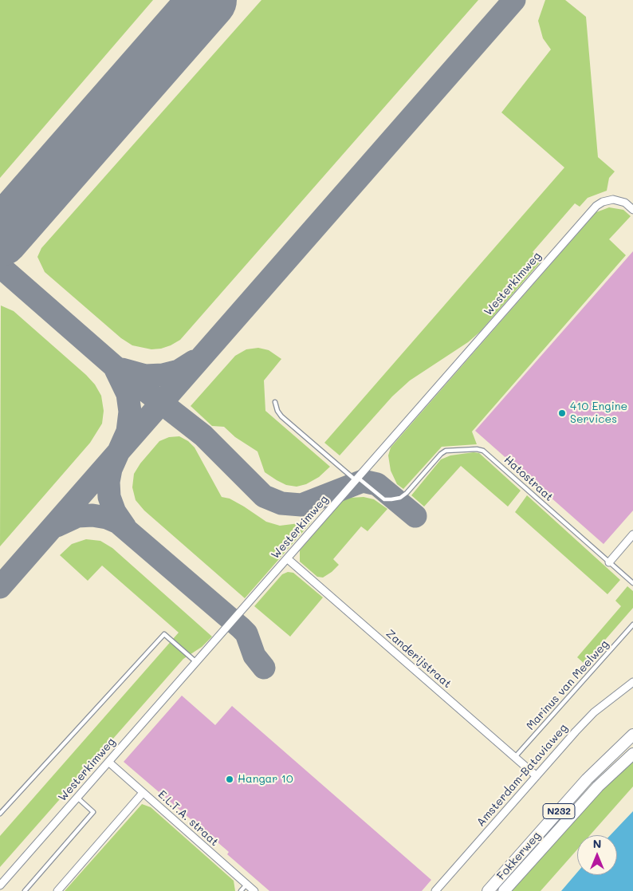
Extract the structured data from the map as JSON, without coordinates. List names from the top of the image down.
{
  "streets": {
    "main road": ["N232", "Fokkerweg"],
    "street": [
      "Westerkimweg",
      "Zanderijstraat",
      "Amsterdam-Bataviaweg",
      "E.L.T.A. straat"
    ],
    "lane": ["Hatostraat", "Marinus van Meelweg"]
  },
  "crossings": [
    ["Westerkimweg", "Hatostraat"],
    ["Westerkimweg", "Zanderijstraat"],
    ["Westerkimweg", "E.L.T.A. straat"],
    ["Zanderijstraat", "Marinus van Meelweg"],
    ["Zanderijstraat", "Amsterdam-Bataviaweg"]
  ],
  "places": ["410 Engine Services", "Hangar 10"],
  "north": "top"
}
